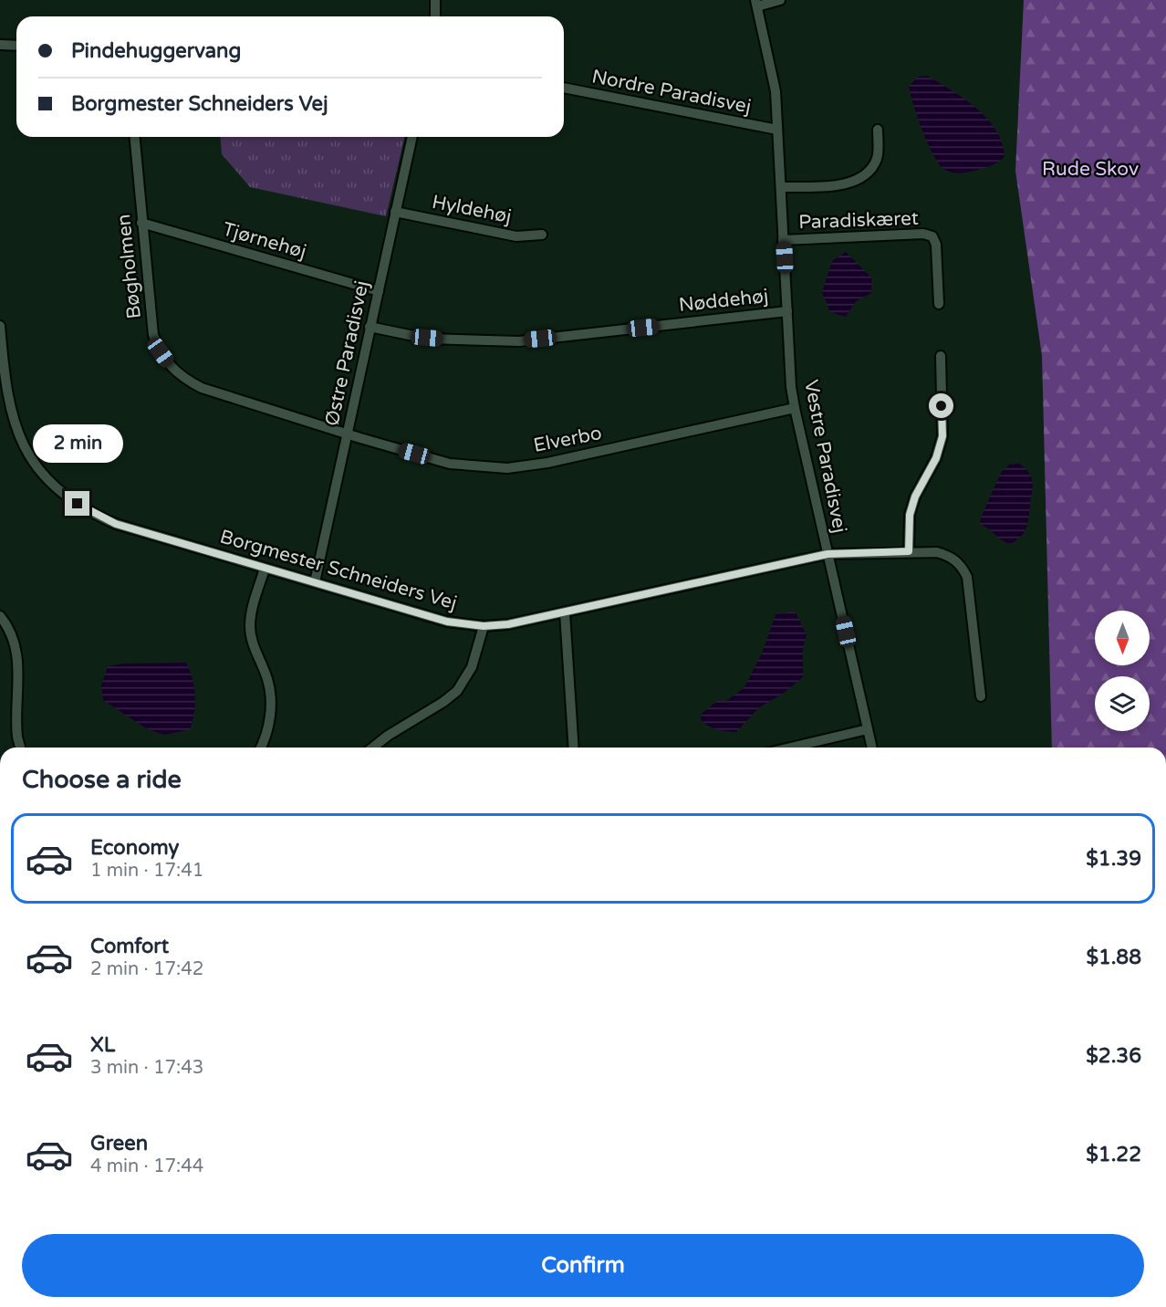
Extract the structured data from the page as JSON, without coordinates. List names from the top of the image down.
{
  "streets": {
    "street": [
      "Nordre Paradisvej",
      "Hyldehøj",
      "Paradiskæret",
      "Tjørnehøj",
      "Bøgholmen",
      "Nøddehøj",
      "Østre Paradisvej",
      "Elverbo",
      "Vestre Paradisvej",
      "Borgmester Schneiders Vej"
    ]
  },
  "crossings": [
    ["Nordre Paradisvej", "Vestre Paradisvej"],
    ["Hyldehøj", "Østre Paradisvej"],
    ["Paradiskæret", "Vestre Paradisvej"],
    ["Tjørnehøj", "Bøgholmen"],
    ["Tjørnehøj", "Østre Paradisvej"],
    ["Bøgholmen", "Østre Paradisvej"],
    ["Bøgholmen", "Elverbo"],
    ["Nøddehøj", "Østre Paradisvej"],
    ["Nøddehøj", "Vestre Paradisvej"],
    ["Østre Paradisvej", "Elverbo"],
    ["Østre Paradisvej", "Borgmester Schneiders Vej"],
    ["Elverbo", "Vestre Paradisvej"],
    ["Vestre Paradisvej", "Borgmester Schneiders Vej"]
  ],
  "parks": ["Rude Skov"],
  "north": "bottom",
  "page": {
    "banner": ["Pindehuggervang", "Borgmester Schneiders Vej"],
    "bubble": "2 min",
    "heading": "Choose a ride",
    "list": [
      {
        "name": "Economy",
        "note": "1 min · 17:41",
        "value": "$1.39"
      },
      {
        "name": "Comfort",
        "note": "2 min · 17:42",
        "value": "$1.88"
      },
      {
        "name": "XL",
        "note": "3 min · 17:43",
        "value": "$2.36"
      },
      {
        "name": "Green",
        "note": "4 min · 17:44",
        "value": "$1.22"
      }
    ],
    "buttons": "Confirm"
  }
}
